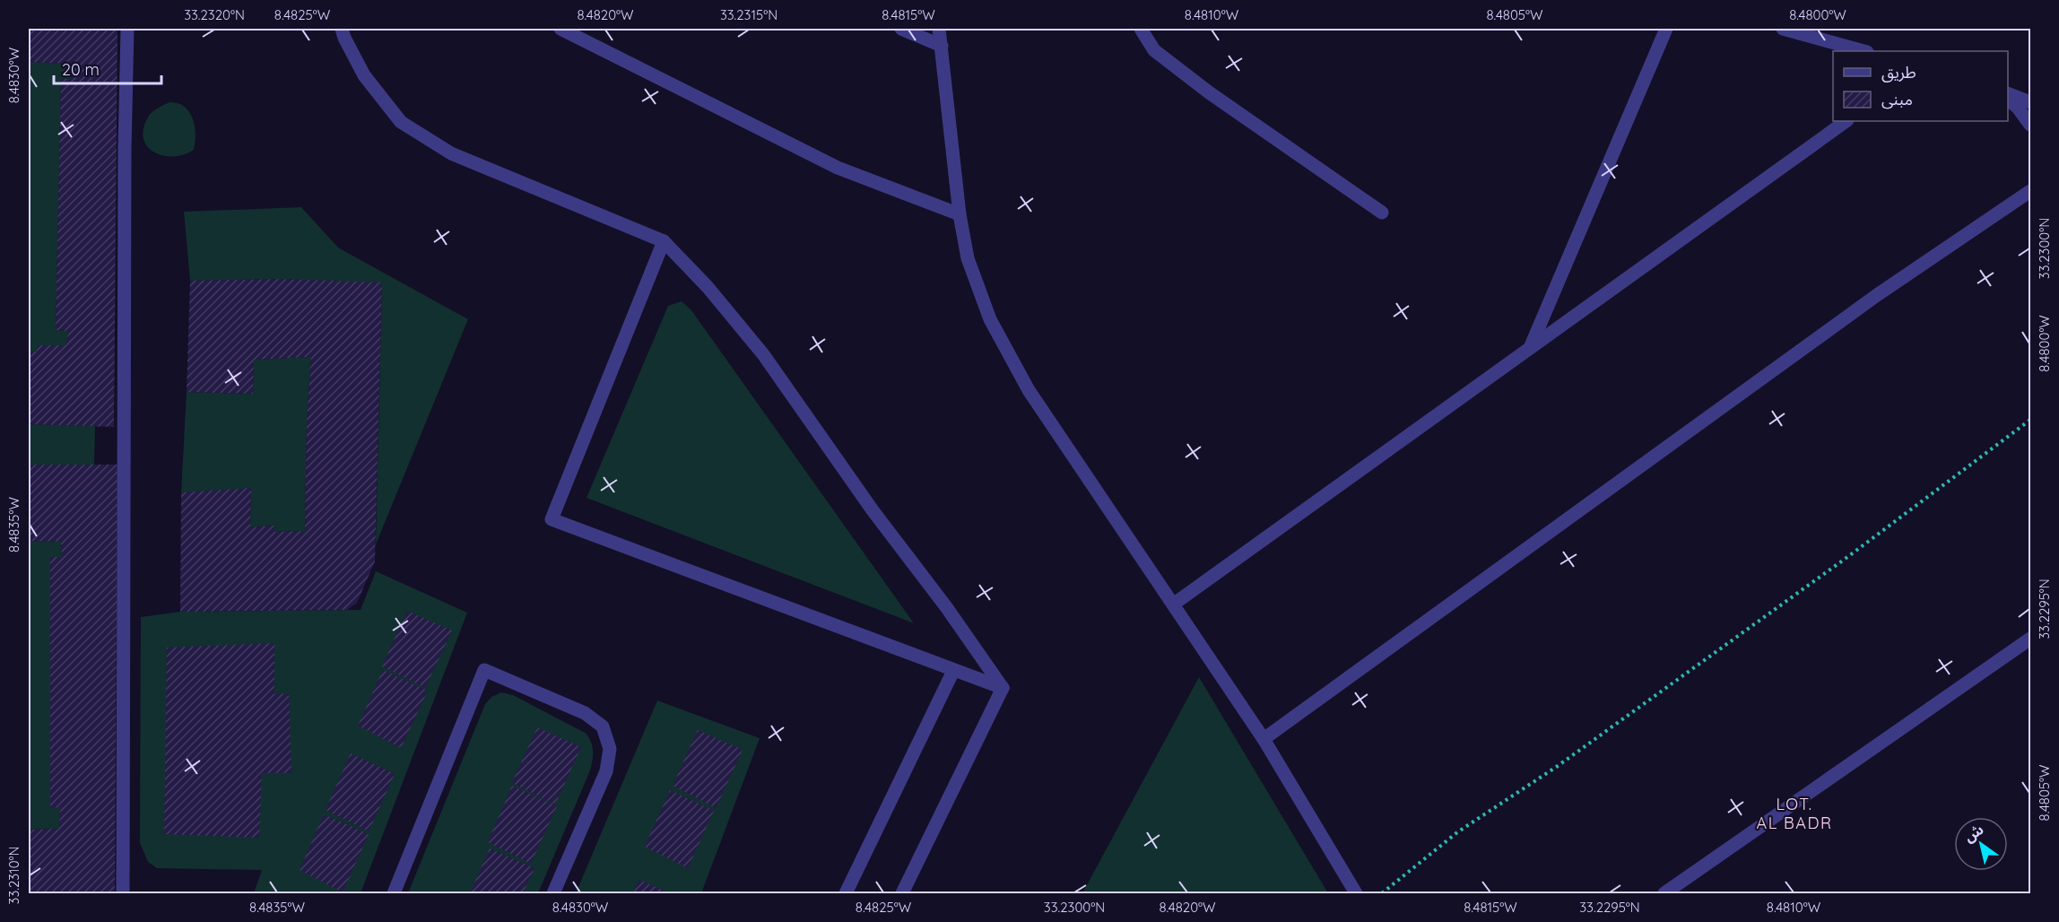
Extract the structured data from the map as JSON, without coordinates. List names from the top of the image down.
{
  "districts": ["LOT. AL BADR"],
  "legend": ["طريق", "مبنى"],
  "scale_bar": "20 m",
  "north": "top left",
  "coordinates": [
    "33.2320°N",
    "8.4825°W",
    "8.4820°W",
    "33.2315°N",
    "8.4815°W",
    "8.4810°W",
    "8.4805°W",
    "8.4800°W",
    "8.4830°W",
    "33.2300°N",
    "8.4835°W",
    "33.2295°N",
    "33.2310°N"
  ]
}
